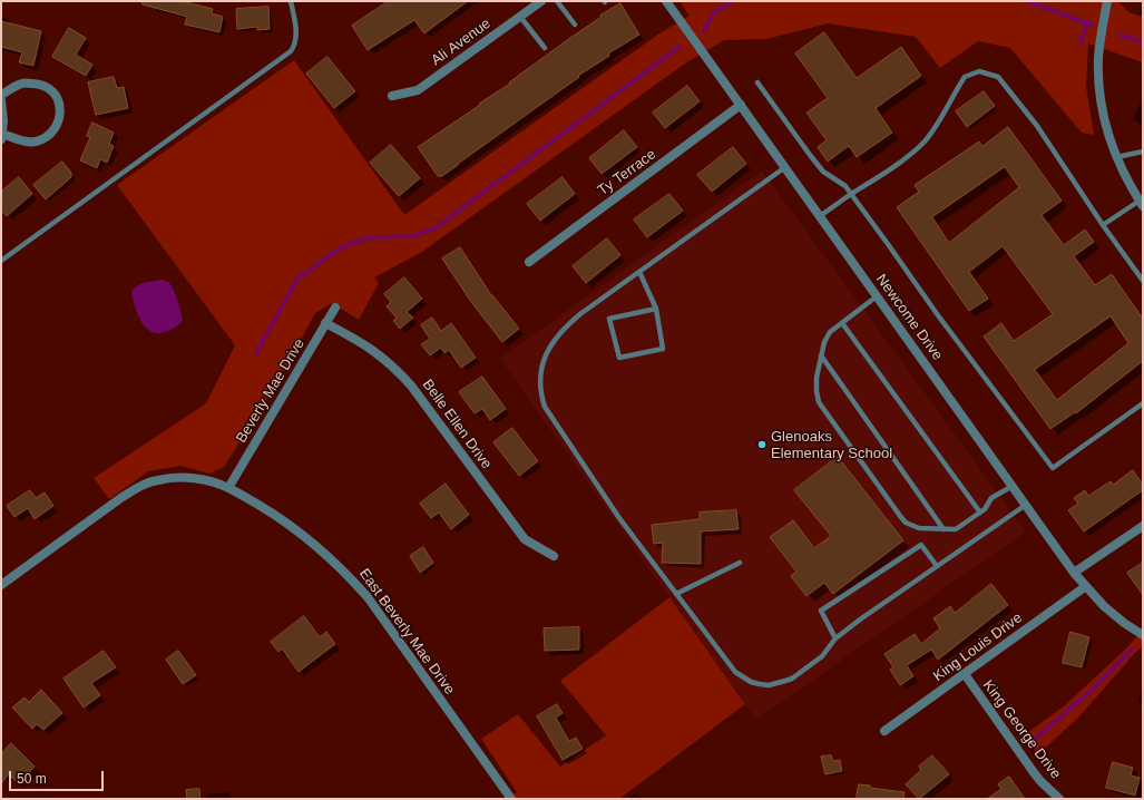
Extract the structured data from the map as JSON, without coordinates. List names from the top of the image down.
{
  "streets": {
    "street": [
      "Ali Avenue",
      "Ty Terrace",
      "Newcome Drive",
      "Beverly Mae Drive",
      "Belle Ellen Drive",
      "East Beverly Mae Drive",
      "King Louis Drive",
      "King George Drive"
    ]
  },
  "crossings": [
    ["Ty Terrace", "Newcome Drive"],
    ["Newcome Drive", "King Louis Drive"],
    ["Beverly Mae Drive", "Belle Ellen Drive"],
    ["Beverly Mae Drive", "East Beverly Mae Drive"],
    ["King Louis Drive", "King George Drive"]
  ],
  "places": ["Glenoaks Elementary School"],
  "scale_bar": "50 m"
}
